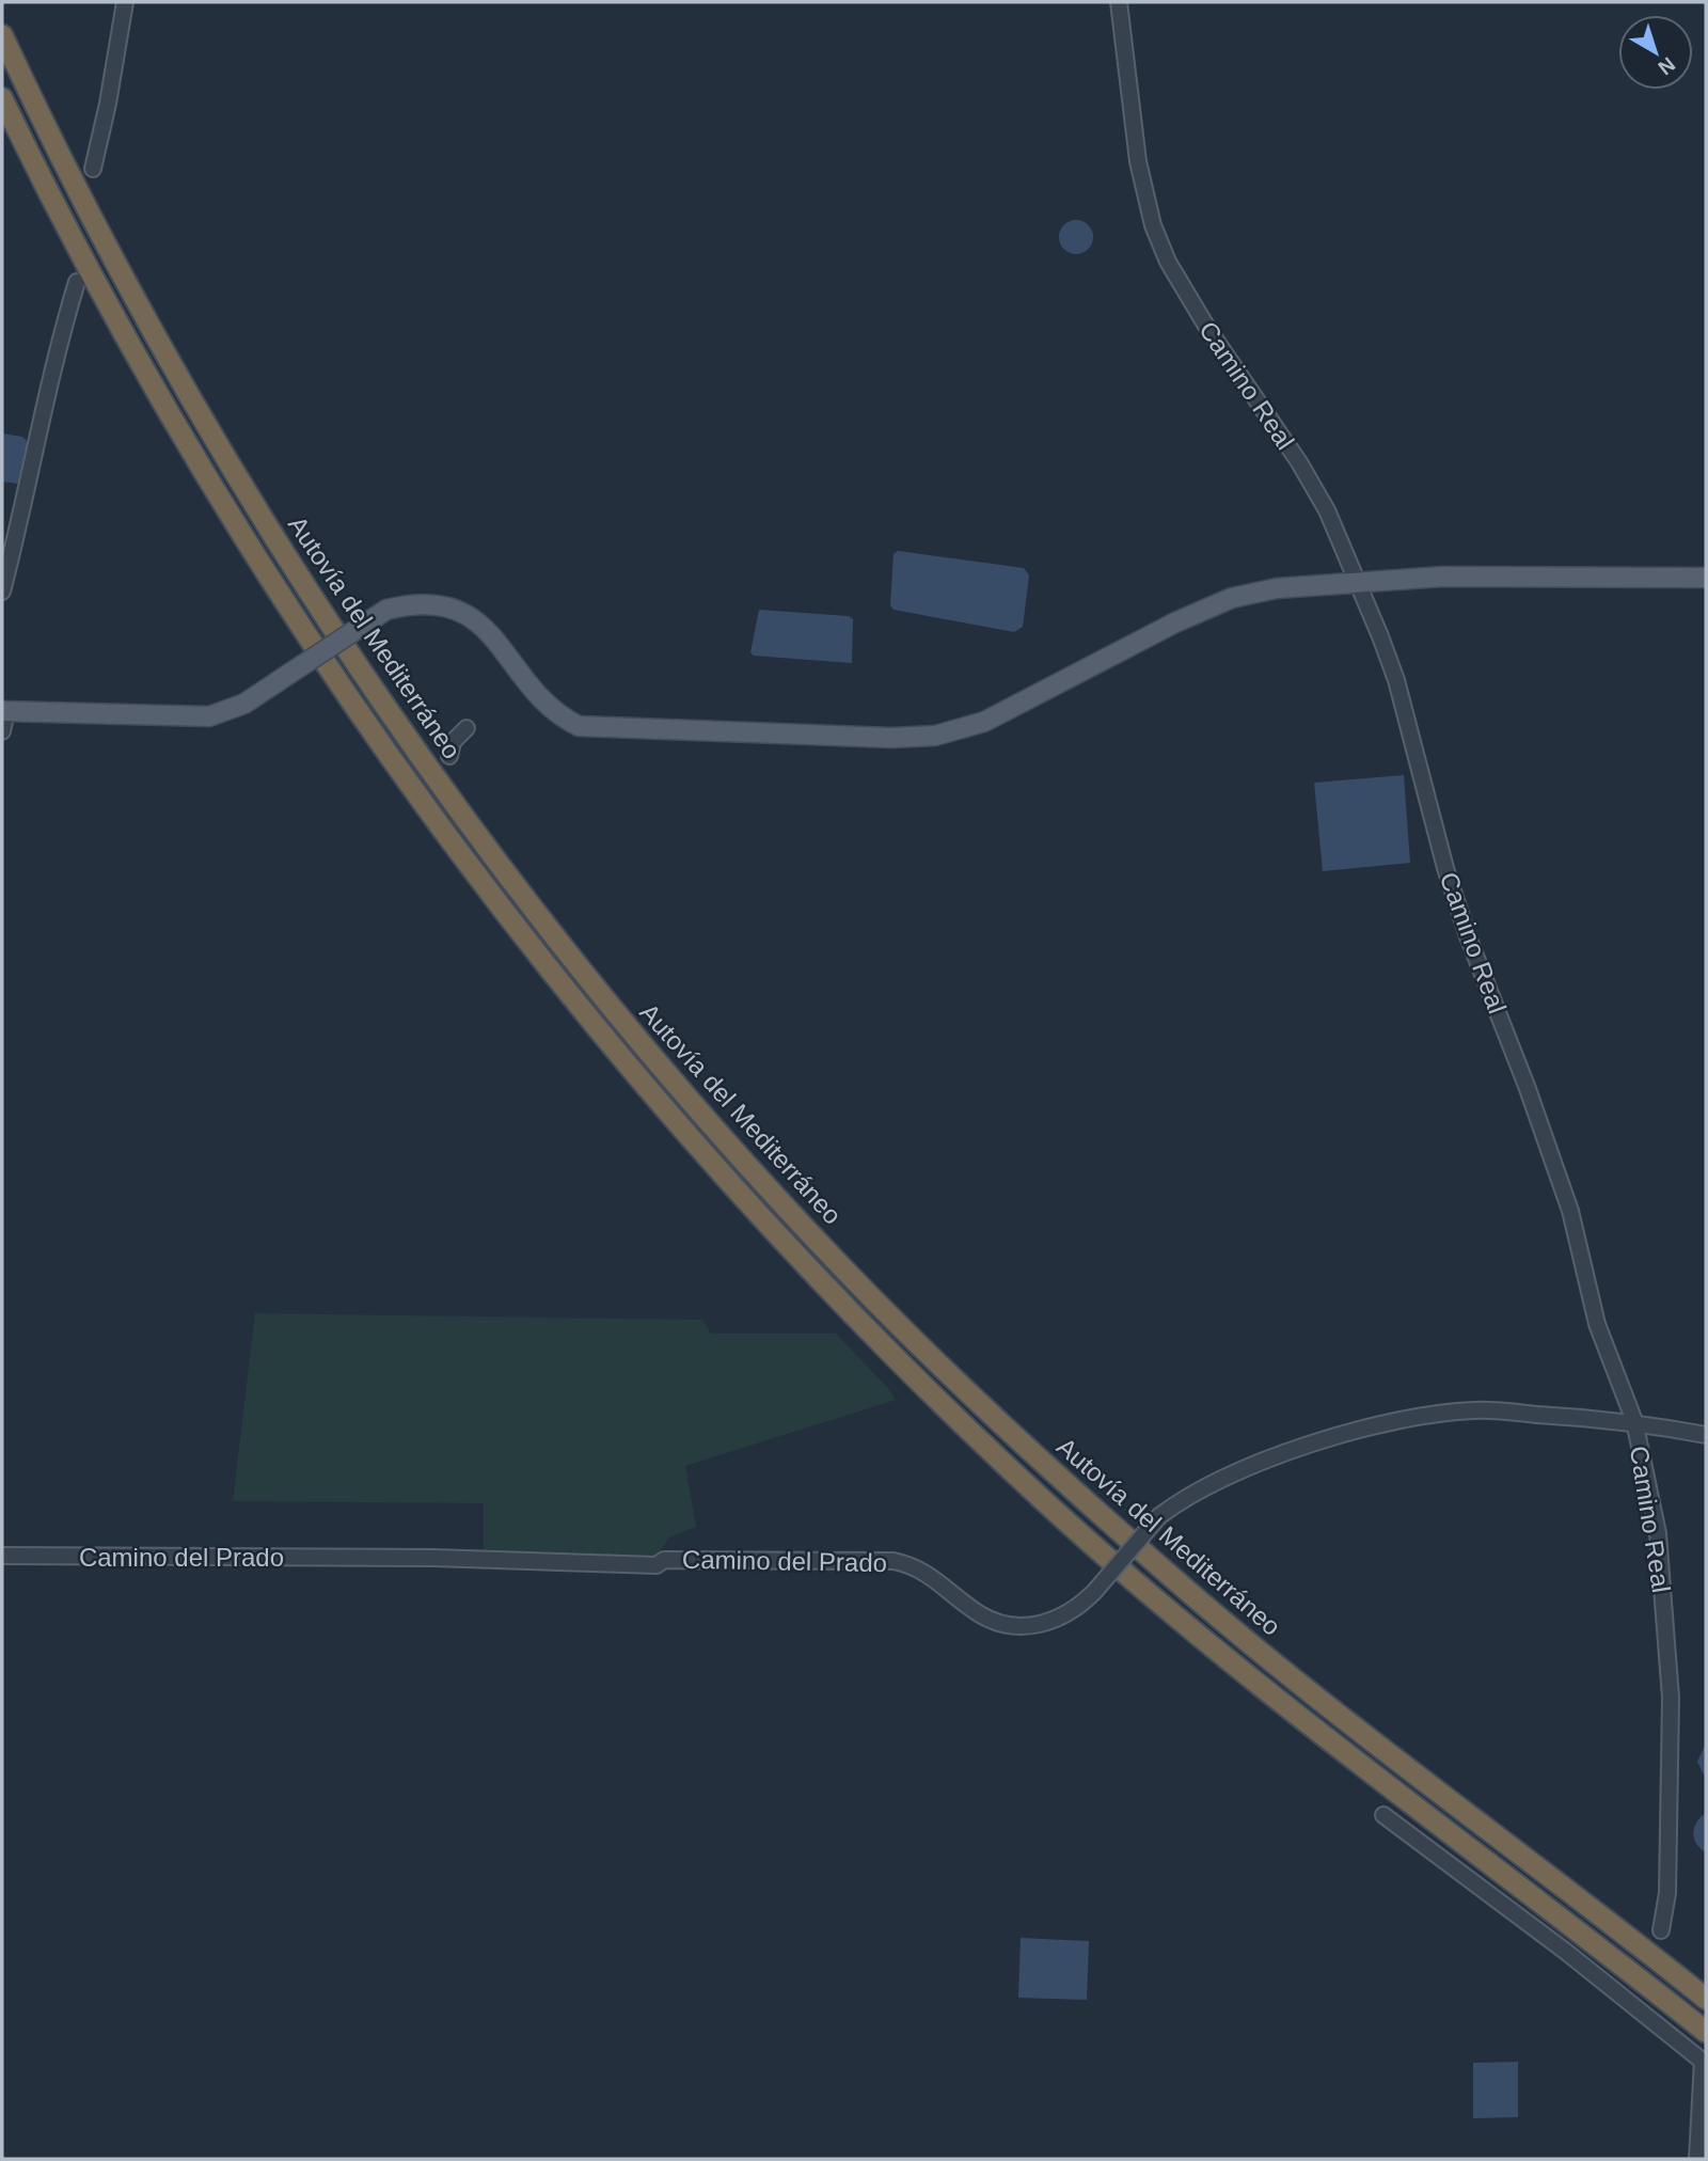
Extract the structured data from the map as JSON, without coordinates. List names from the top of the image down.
{
  "streets": {
    "highway": ["Autovía del Mediterráneo"],
    "street": ["Camino Real", "Camino del Prado"]
  },
  "crossings": [
    ["Camino Real", "Camino del Prado"]
  ],
  "north": "bottom right"
}
